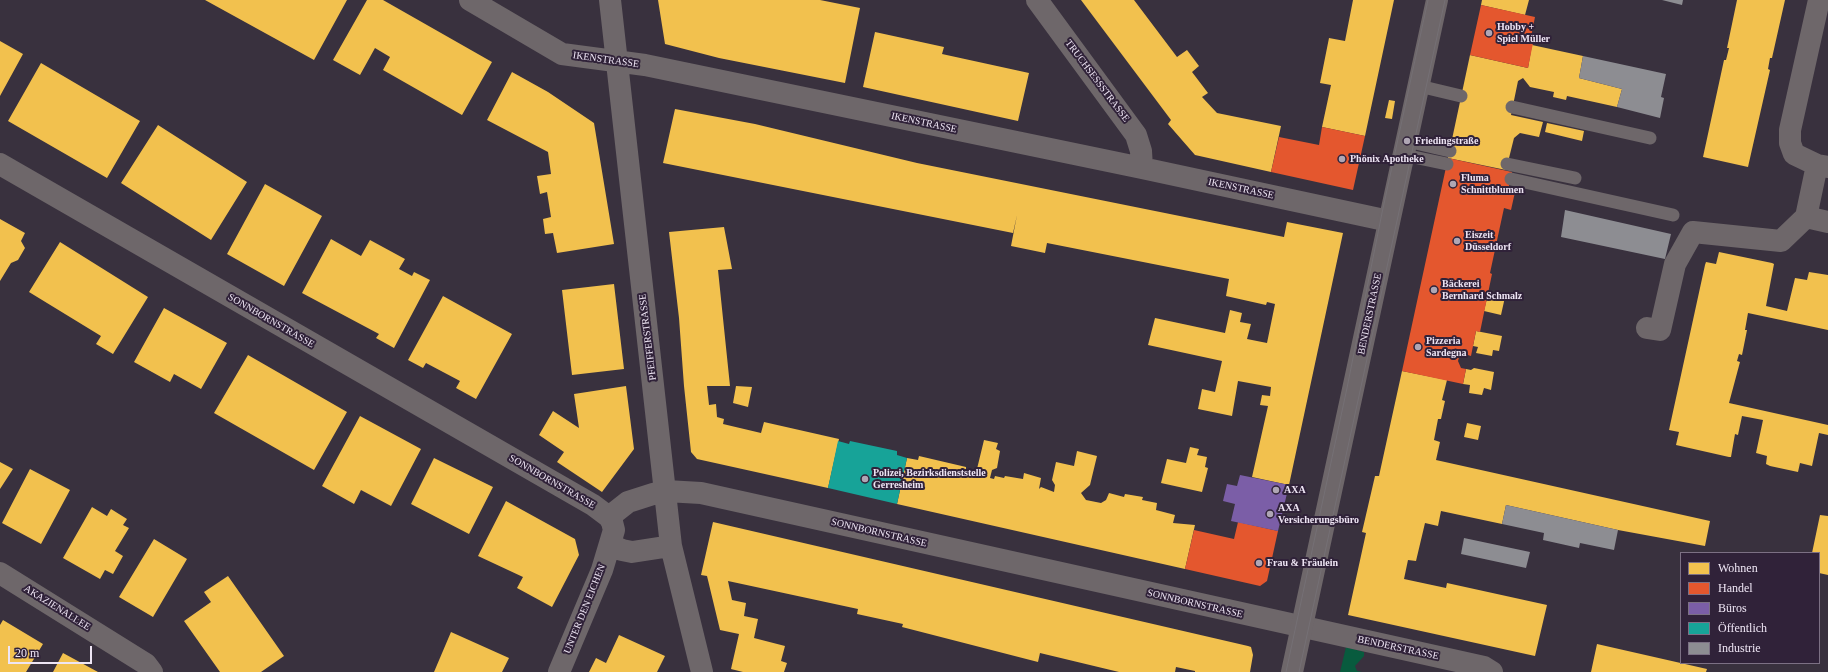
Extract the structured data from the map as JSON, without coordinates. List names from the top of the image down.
{
  "streets": {
    "street": [
      "IKENSTRASSE",
      "TRUCHSESSSTRASSE",
      "BENDERSTRASSE",
      "SONNBORNSTRASSE",
      "PFEIFFERSTRASSE",
      "AKAZIENALLEE",
      "UNTER DEN EICHEN"
    ]
  },
  "crossings": [
    ["IKENSTRASSE", "TRUCHSESSSTRASSE"],
    ["IKENSTRASSE", "BENDERSTRASSE"],
    ["IKENSTRASSE", "PFEIFFERSTRASSE"],
    ["BENDERSTRASSE", "SONNBORNSTRASSE"],
    ["SONNBORNSTRASSE", "PFEIFFERSTRASSE"],
    ["SONNBORNSTRASSE", "UNTER DEN EICHEN"]
  ],
  "places": [
    "Hobby + Spiel Müller",
    "Friedingstraße",
    "Phönix Apotheke",
    "Fluma Schnittblumen",
    "Eiszeit Düsseldorf",
    "Bäckerei Bernhard Schmalz",
    "Pizzeria Sardegna",
    "Polizei, Bezirksdienststelle Gerresheim",
    "AXA",
    "AXA Versicherungsbüro",
    "Frau & Fräulein"
  ],
  "legend": [
    "Wohnen",
    "Handel",
    "Büros",
    "Öffentlich",
    "Industrie"
  ],
  "scale_bar": "20 m"
}
